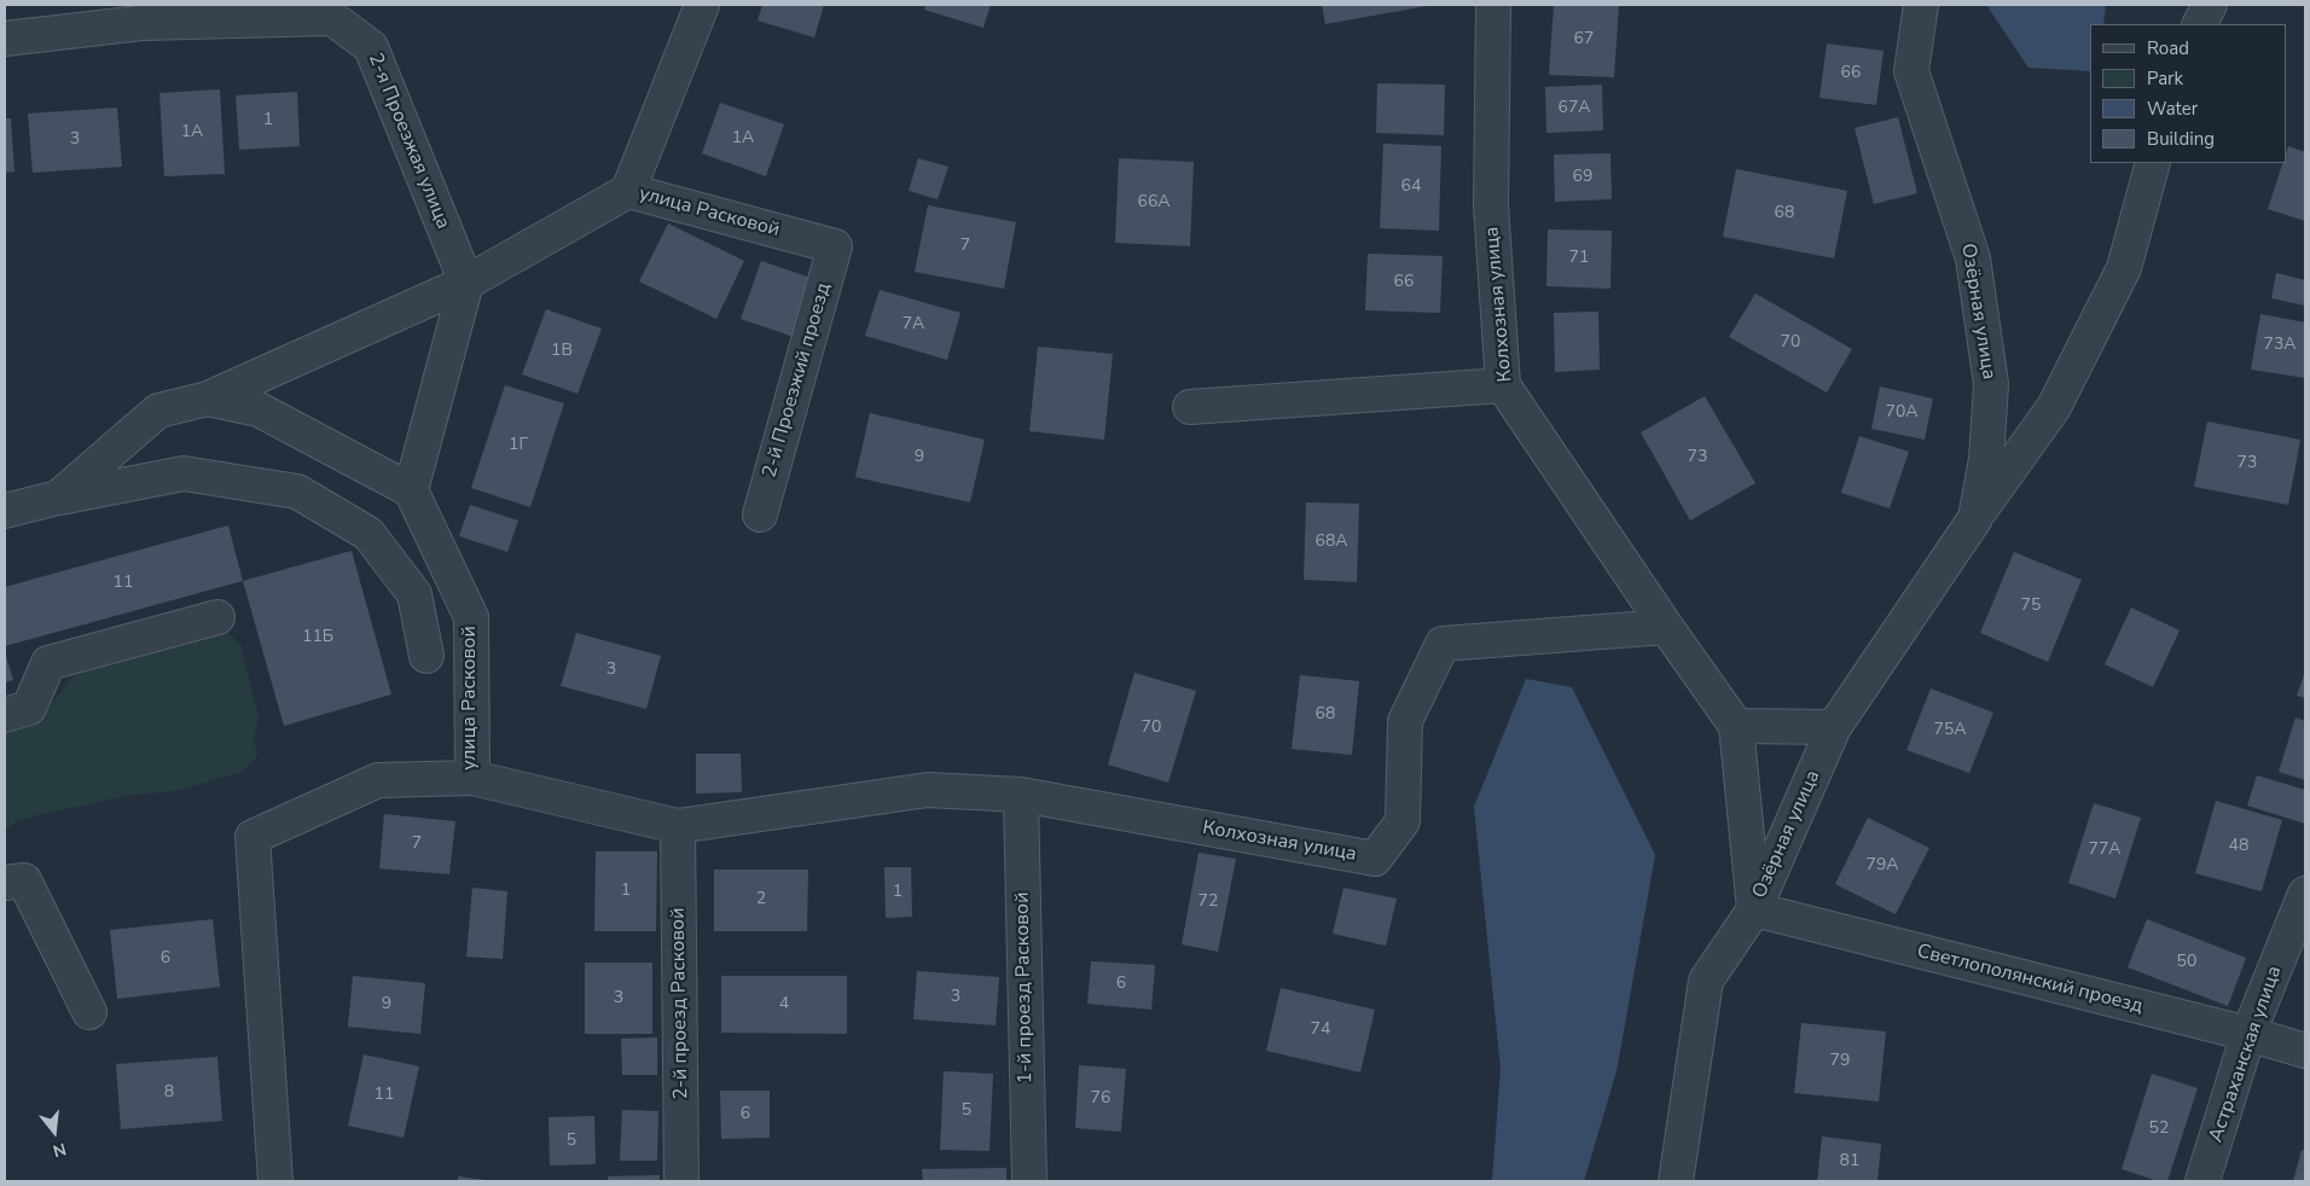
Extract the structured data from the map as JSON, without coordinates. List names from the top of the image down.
{
  "streets": {
    "street": [
      "2-я Проезжая улица",
      "улица Расковой",
      "Колхозная улица",
      "Озёрная улица",
      "2-й Проезжий проезд",
      "Светлополянский проезд",
      "1-й проезд Расковой",
      "2-й проезд Расковой",
      "Астраханская улица"
    ]
  },
  "crossings": [
    ["2-я Проезжая улица", "улица Расковой"],
    ["улица Расковой", "2-й Проезжий проезд"],
    ["Колхозная улица", "Озёрная улица"],
    ["Колхозная улица", "Светлополянский проезд"],
    ["Колхозная улица", "1-й проезд Расковой"],
    ["Озёрная улица", "Светлополянский проезд"],
    ["Светлополянский проезд", "Астраханская улица"]
  ],
  "house_numbers": [
    "67",
    "66",
    "67А",
    "1",
    "1А",
    "1А",
    "3",
    "69",
    "64",
    "66А",
    "68",
    "7",
    "71",
    "66",
    "7А",
    "70",
    "73А",
    "1В",
    "70А",
    "1Г",
    "9",
    "73",
    "73",
    "68А",
    "11",
    "75",
    "11Б",
    "3",
    "68",
    "70",
    "75А",
    "7",
    "48",
    "77А",
    "79А",
    "1",
    "1",
    "2",
    "72",
    "6",
    "50",
    "6",
    "3",
    "3",
    "9",
    "4",
    "74",
    "79",
    "8",
    "11",
    "76",
    "5",
    "6",
    "52",
    "5",
    "81"
  ],
  "legend": [
    "Road",
    "Park",
    "Water",
    "Building"
  ],
  "north": "bottom"
}
